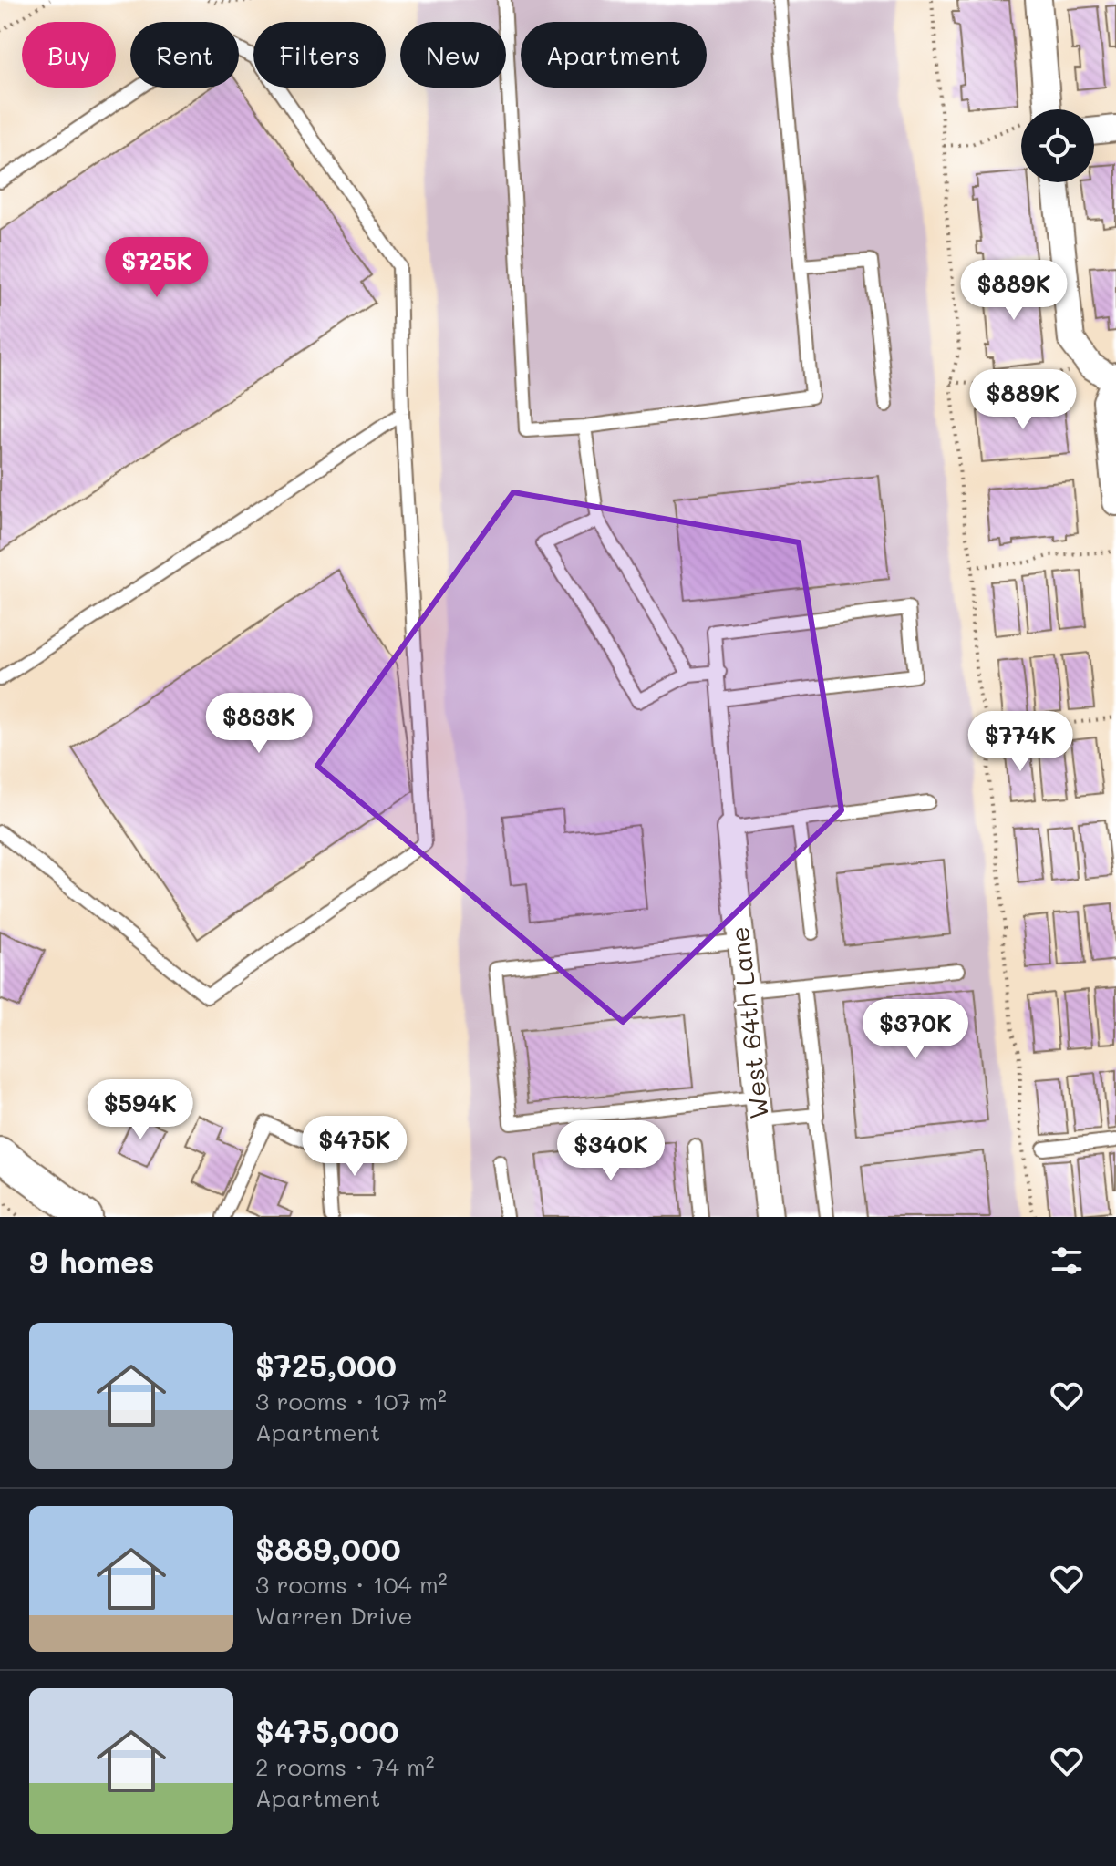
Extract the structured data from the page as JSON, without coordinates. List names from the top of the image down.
{
  "streets": {
    "street": ["West 64th Lane"]
  },
  "page": {
    "chip": [
      "Buy",
      "Rent",
      "Filters",
      "New",
      "Apartment"
    ],
    "price": [
      "$725K",
      "$889K",
      "$889K",
      "$833K",
      "$774K",
      "$370K",
      "$594K",
      "$475K",
      "$340K"
    ],
    "heading": "9 homes",
    "list": [
      {
        "name": "$725,000",
        "note": "3 rooms · 107 m² · Apartment"
      },
      {
        "name": "$889,000",
        "note": "3 rooms · 104 m² · Warren Drive"
      },
      {
        "name": "$475,000",
        "note": "2 rooms · 74 m² · Apartment"
      }
    ]
  }
}
